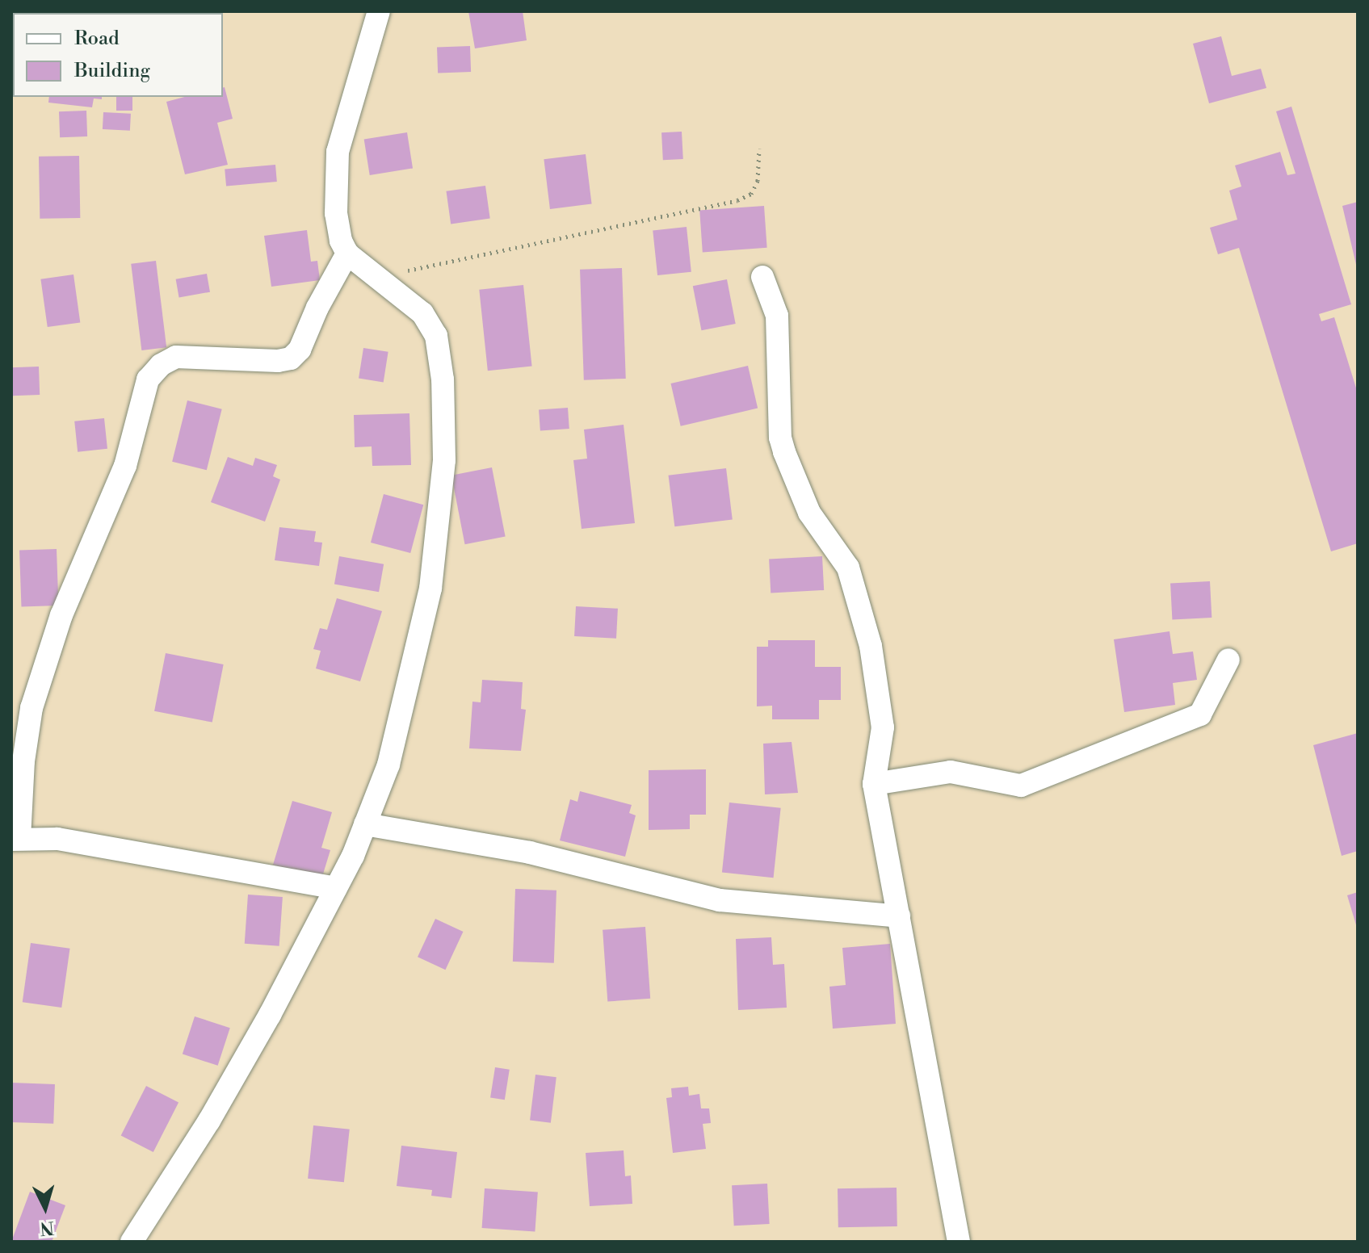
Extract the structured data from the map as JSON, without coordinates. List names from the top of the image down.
{
  "legend": ["Road", "Building"],
  "north": "bottom"
}
